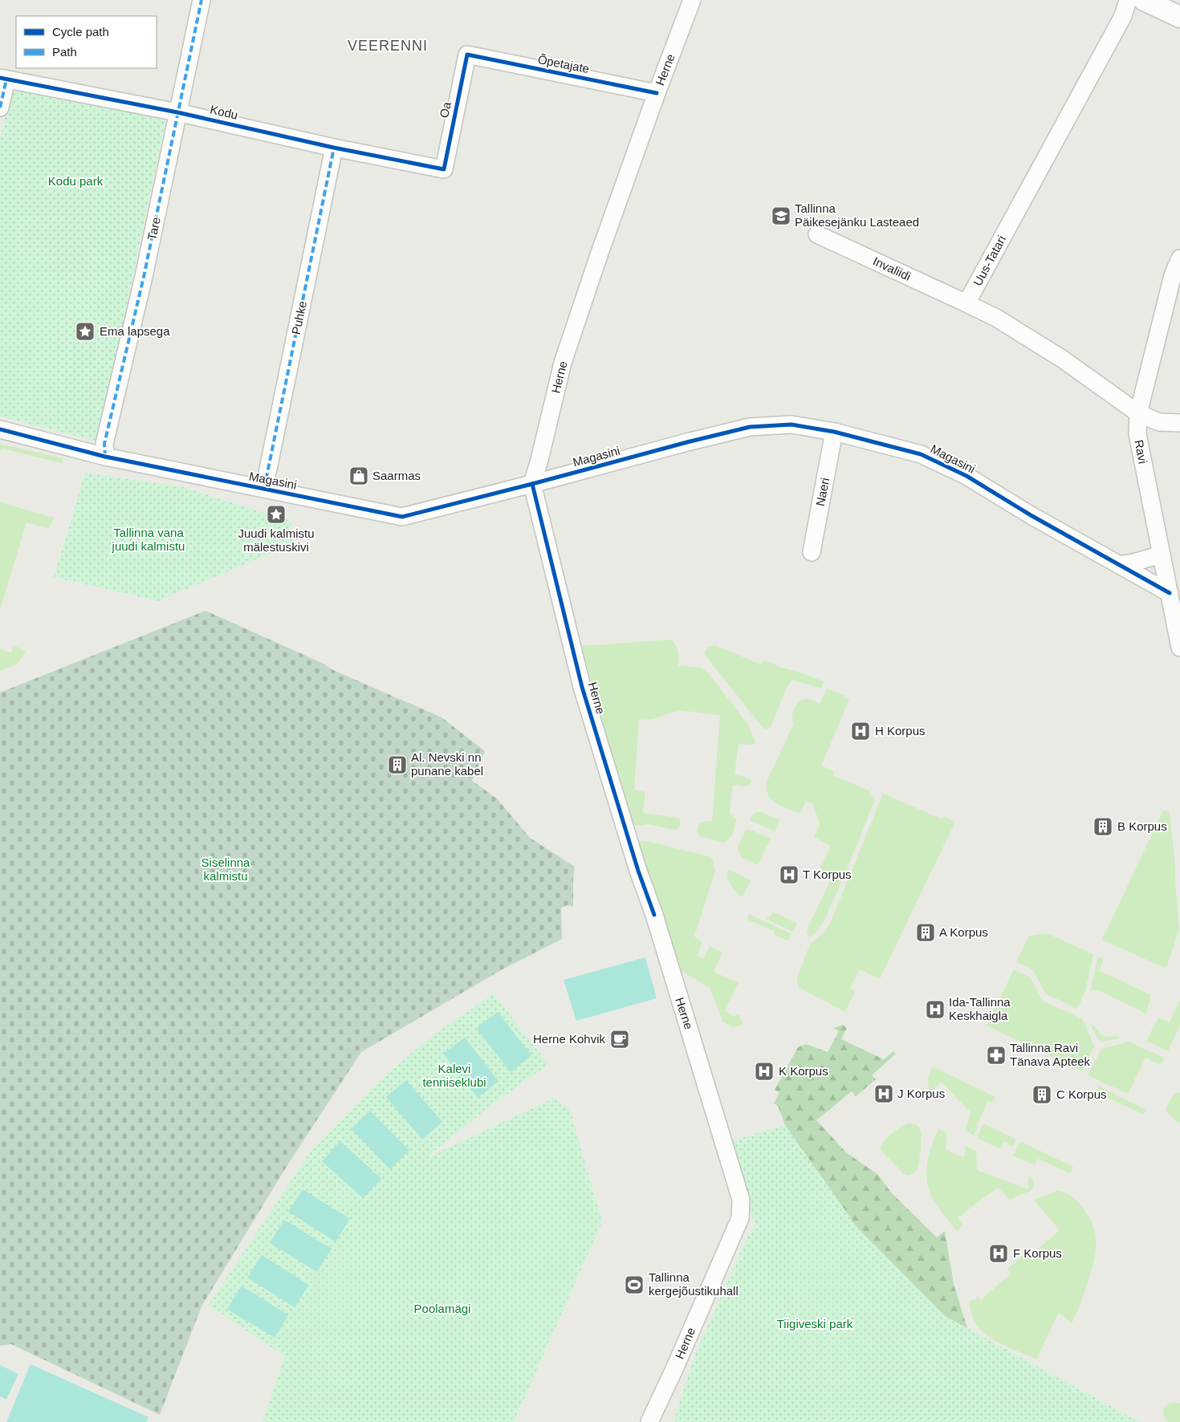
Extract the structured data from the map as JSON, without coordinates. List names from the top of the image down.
{
  "streets": {
    "street": [
      "Õpetajate",
      "Herne",
      "Oa",
      "Kodu",
      "Tare",
      "Uus-Tatari",
      "Invaliidi",
      "Puhke",
      "Ravi",
      "Magasini",
      "Naeri"
    ]
  },
  "crossings": [
    ["Õpetajate", "Herne"],
    ["Õpetajate", "Oa"],
    ["Herne", "Magasini"],
    ["Oa", "Kodu"],
    ["Kodu", "Tare"],
    ["Kodu", "Puhke"],
    ["Tare", "Magasini"],
    ["Uus-Tatari", "Invaliidi"],
    ["Puhke", "Magasini"],
    ["Ravi", "Magasini"],
    ["Magasini", "Naeri"]
  ],
  "districts": ["VEERENNI"],
  "parks": [
    "Kodu park",
    "Tallinna vana juudi kalmistu",
    "Siselinna kalmistu",
    "Kalevi tenniseklubi",
    "Poolamägi",
    "Tiigiveski park"
  ],
  "places": {
    "school or university": ["Tallinna Päikesejänku Lasteaed"],
    "place": ["Ema lapsega", "Juudi kalmistu mälestuskivi"],
    "shop": ["Saarmas"],
    "hospital": [
      "H Korpus",
      "T Korpus",
      "Ida-Tallinna Keskhaigla",
      "K Korpus",
      "J Korpus",
      "F Korpus"
    ],
    "building": [
      "Al. Nevski nn punane kabel",
      "B Korpus",
      "A Korpus",
      "C Korpus"
    ],
    "cafe": ["Herne Kohvik"],
    "pharmacy": ["Tallinna Ravi Tänava Apteek"],
    "sports": ["Tallinna kergejõustikuhall"]
  },
  "legend": ["Cycle path", "Path"]
}
